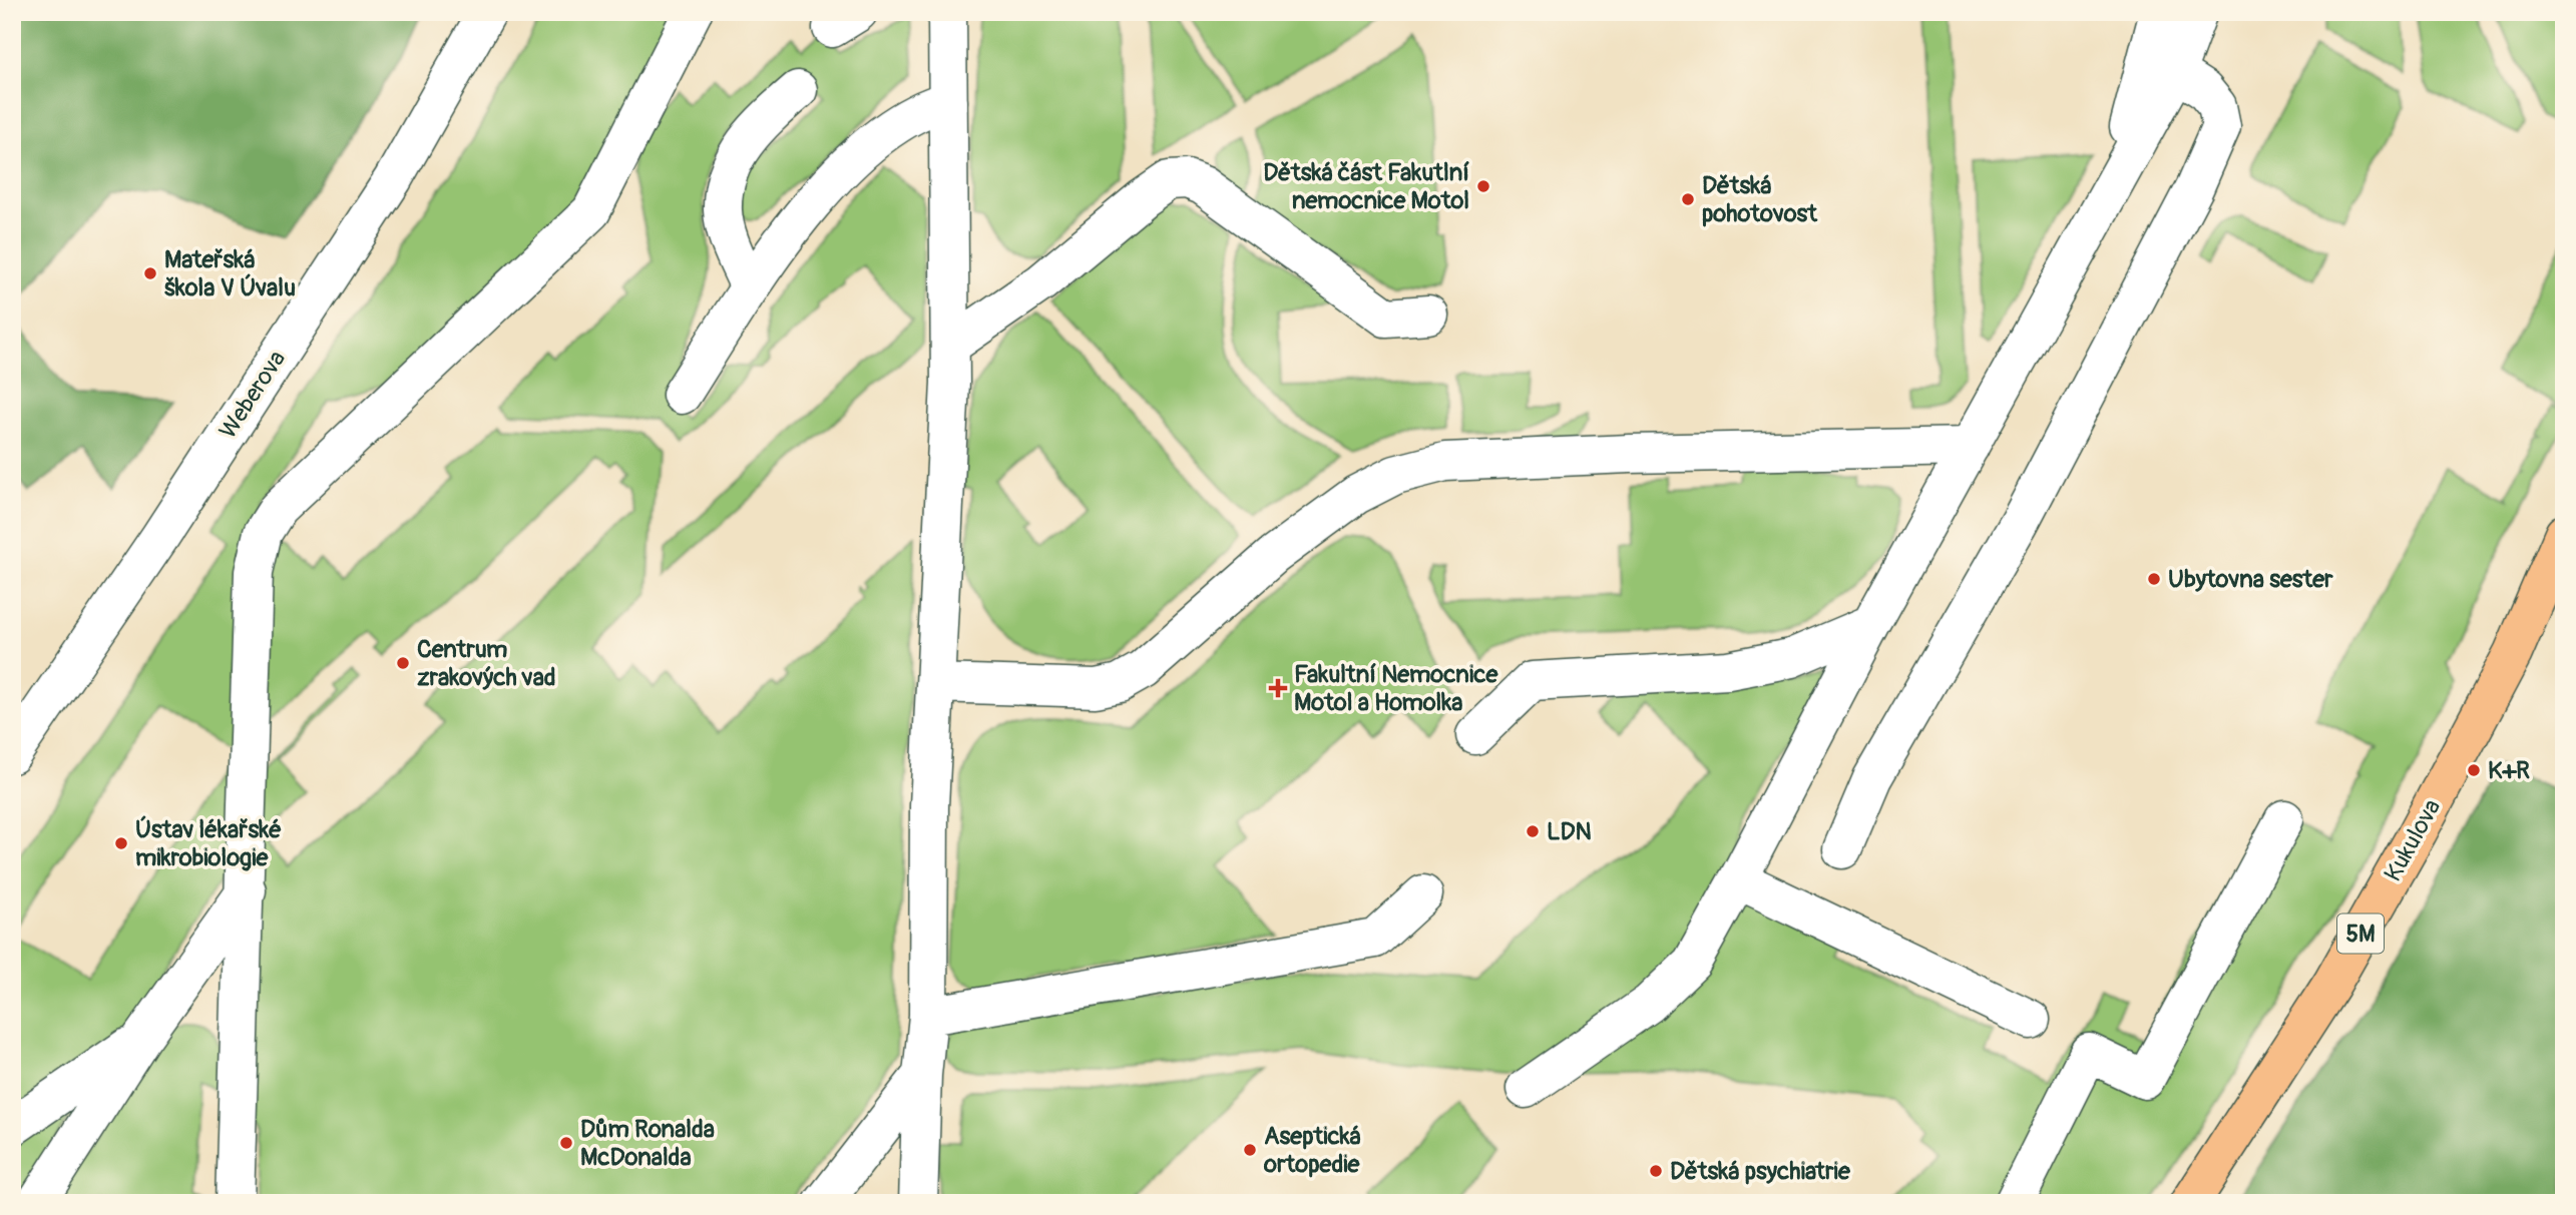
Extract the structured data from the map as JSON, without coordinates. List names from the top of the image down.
{
  "streets": {
    "main road": ["Kukulova", "5M"],
    "street": ["Weberova"]
  },
  "places": {
    "other": [
      "Dětská část Fakutlní nemocnice Motol",
      "Dětská pohotovost",
      "Mateřská škola V Úvalu",
      "Ubytovna sester",
      "Centrum zrakových vad",
      "K+R",
      "LDN",
      "Ústav lékařské mikrobiologie",
      "Dům Ronalda McDonalda",
      "Aseptická ortopedie",
      "Dětská psychiatrie"
    ],
    "health": ["Fakultní Nemocnice Motol a Homolka"]
  }
}
